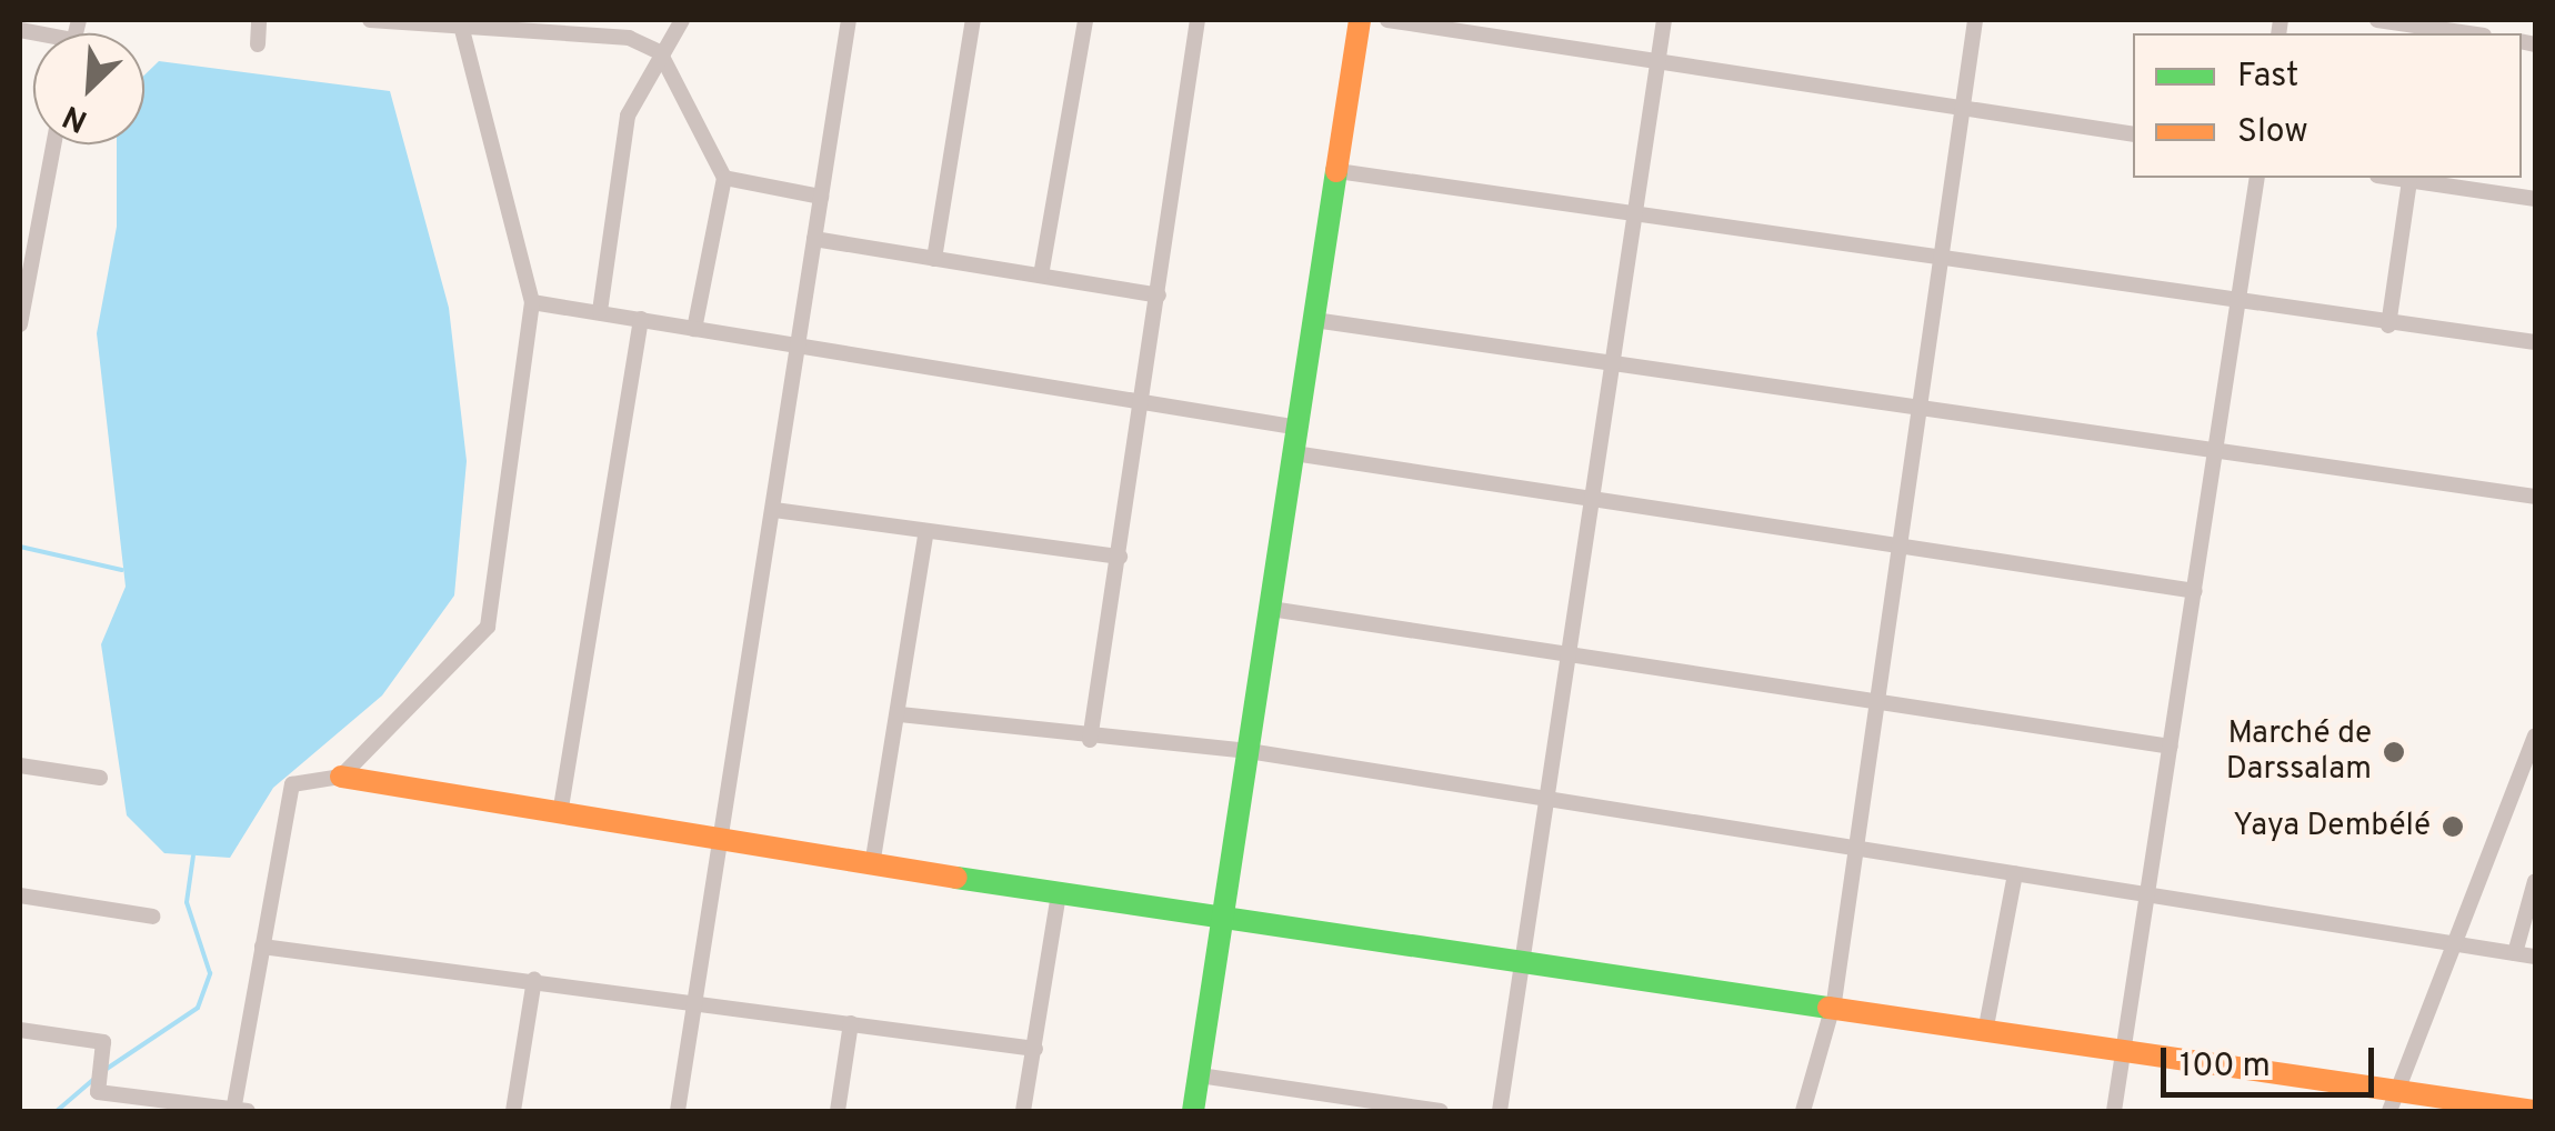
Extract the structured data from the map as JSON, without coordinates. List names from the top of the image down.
{
  "places": ["Marché de Darssalam", "Yaya Dembélé"],
  "legend": ["Fast", "Slow"],
  "scale_bar": "100 m",
  "north": "bottom left"
}
